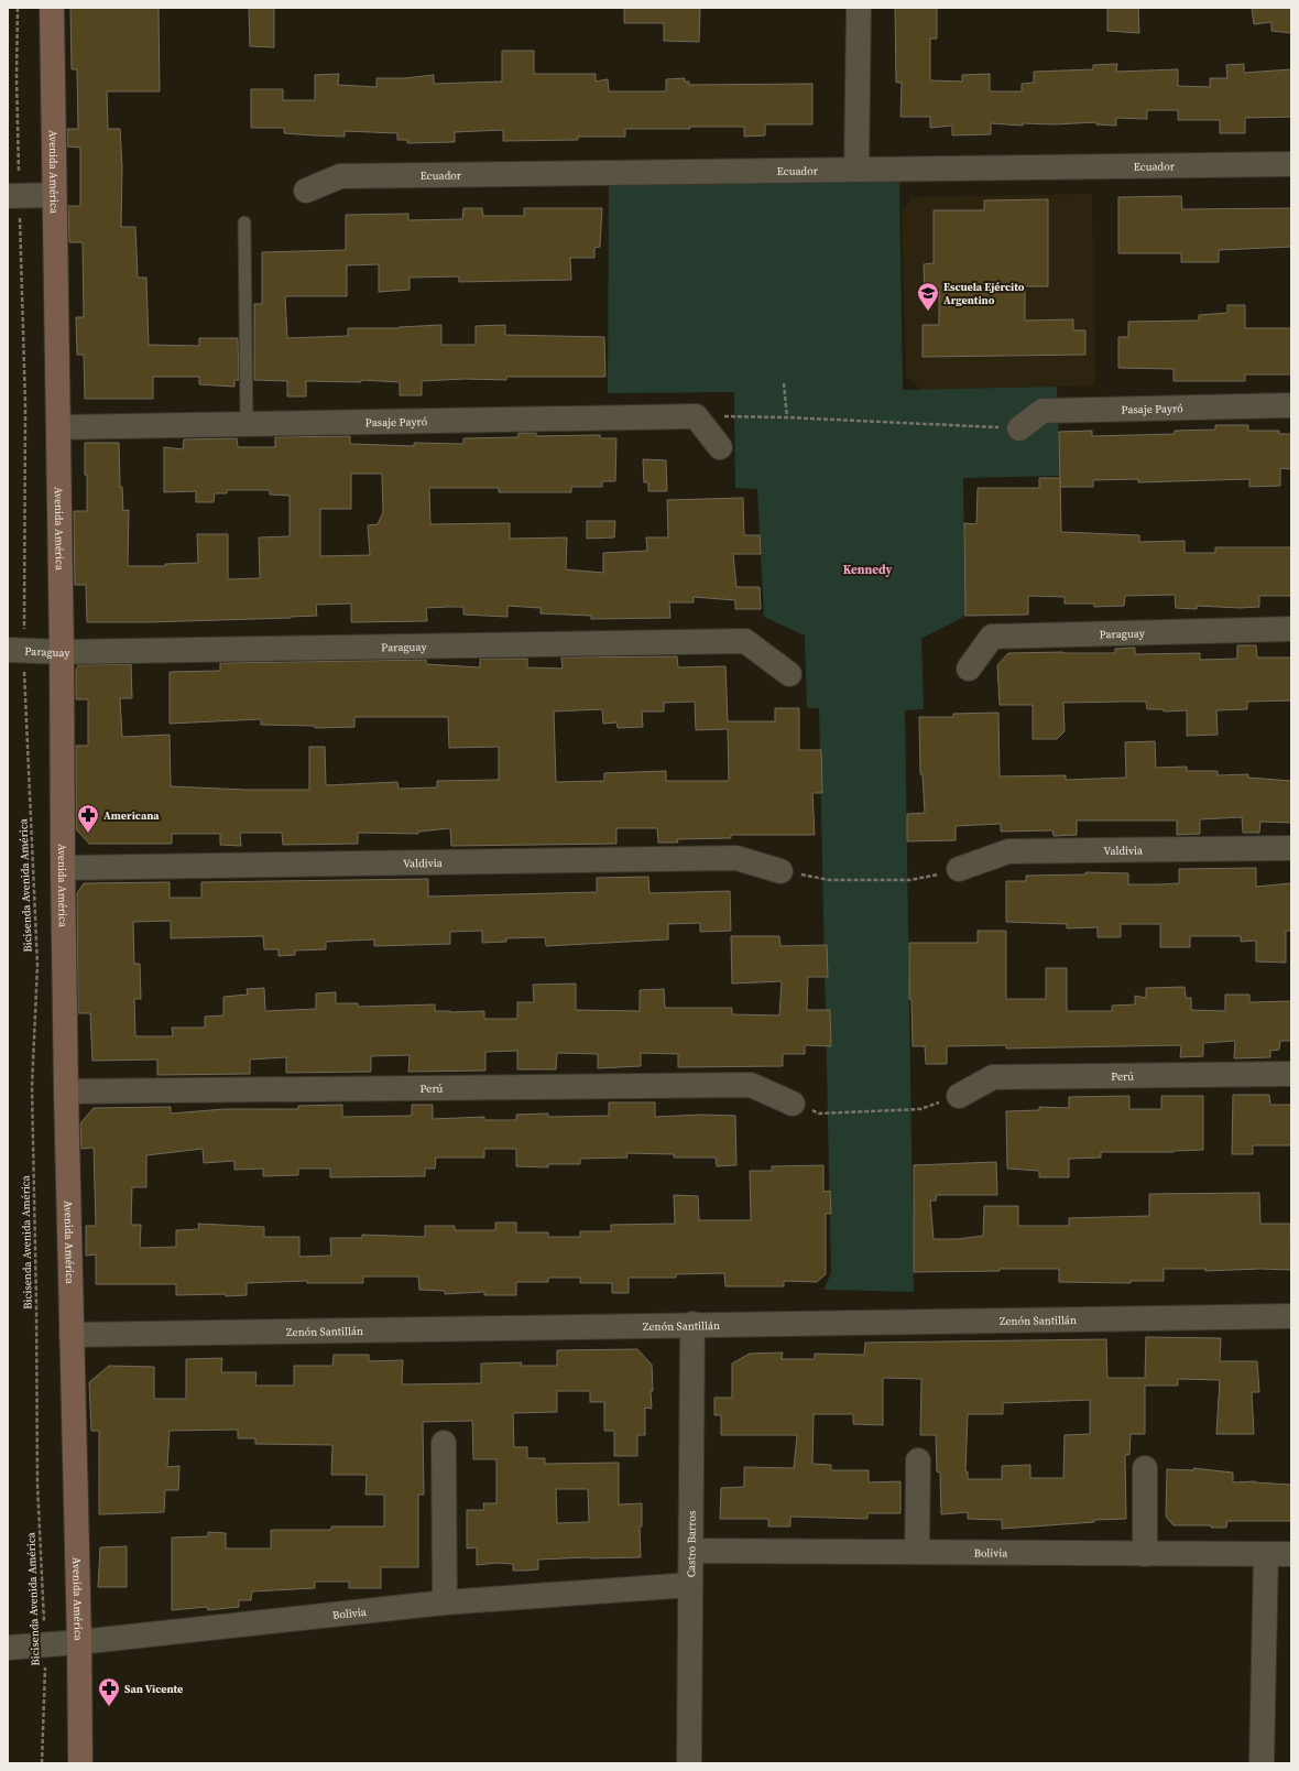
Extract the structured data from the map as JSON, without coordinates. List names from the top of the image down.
{
  "streets": {
    "main road": ["Avenida América"],
    "street": [
      "Ecuador",
      "Pasaje Payró",
      "Paraguay",
      "Valdivia",
      "Perú",
      "Zenón Santillán",
      "Castro Barros",
      "Bolivia"
    ],
    "path": ["Bicisenda Avenida América"]
  },
  "crossings": [
    ["Avenida América", "Pasaje Payró"],
    ["Avenida América", "Paraguay"],
    ["Avenida América", "Valdivia"],
    ["Avenida América", "Perú"],
    ["Avenida América", "Zenón Santillán"],
    ["Avenida América", "Bolivia"],
    ["Paraguay", "Bicisenda Avenida América"],
    ["Bicisenda Avenida América", "Bolivia"],
    ["Zenón Santillán", "Castro Barros"],
    ["Castro Barros", "Bolivia"]
  ],
  "districts": ["Kennedy"],
  "places": {
    "school or university": ["Escuela Ejército Argentino"],
    "pharmacy": ["Americana", "San Vicente"]
  }
}
